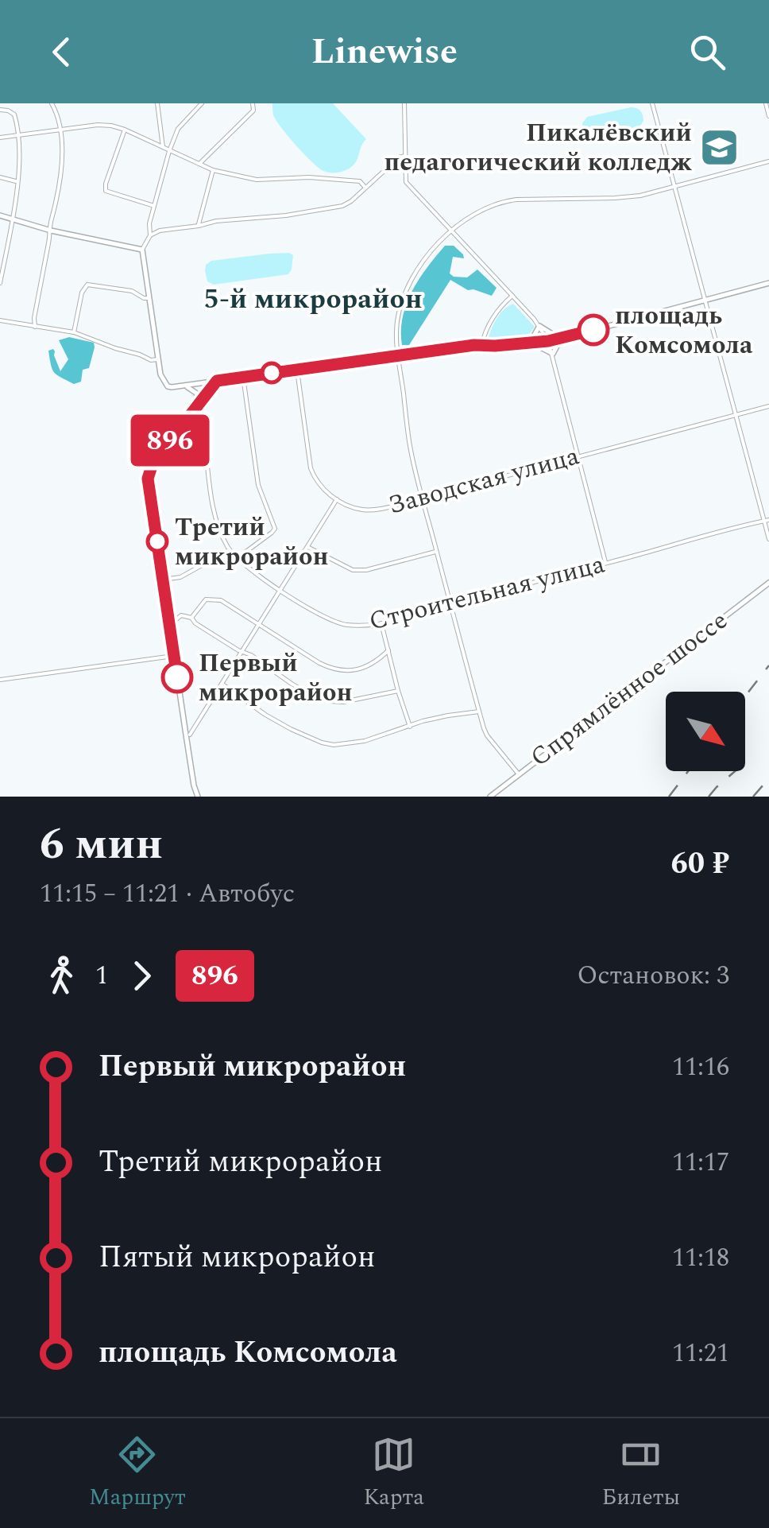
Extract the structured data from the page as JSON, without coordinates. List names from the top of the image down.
{
  "streets": {
    "street": ["Заводская улица", "Строительная улица", "Спрямлённое шоссе"]
  },
  "districts": ["5-й микрорайон"],
  "places": {
    "school or university": ["Пикалёвский педагогический колледж"],
    "other": ["площадь Комсомола", "Третий микрорайон", "Первый микрорайон"]
  },
  "lines": ["bus line 896"],
  "north": "bottom right",
  "page": {
    "header": "Linewise",
    "on_map": "896",
    "heading": ["6 мин", "11:15 – 11:21 · Автобус", "60 ₽"],
    "legs": ["1", "896", "Остановок: 3"],
    "list": [
      {
        "name": "Первый микрорайон",
        "value": "11:16"
      },
      {
        "name": "Третий микрорайон",
        "value": "11:17"
      },
      {
        "name": "Пятый микрорайон",
        "value": "11:18"
      },
      {
        "name": "площадь Комсомола",
        "value": "11:21"
      }
    ],
    "tabs": ["Маршрут", "Карта", "Билеты"]
  }
}
